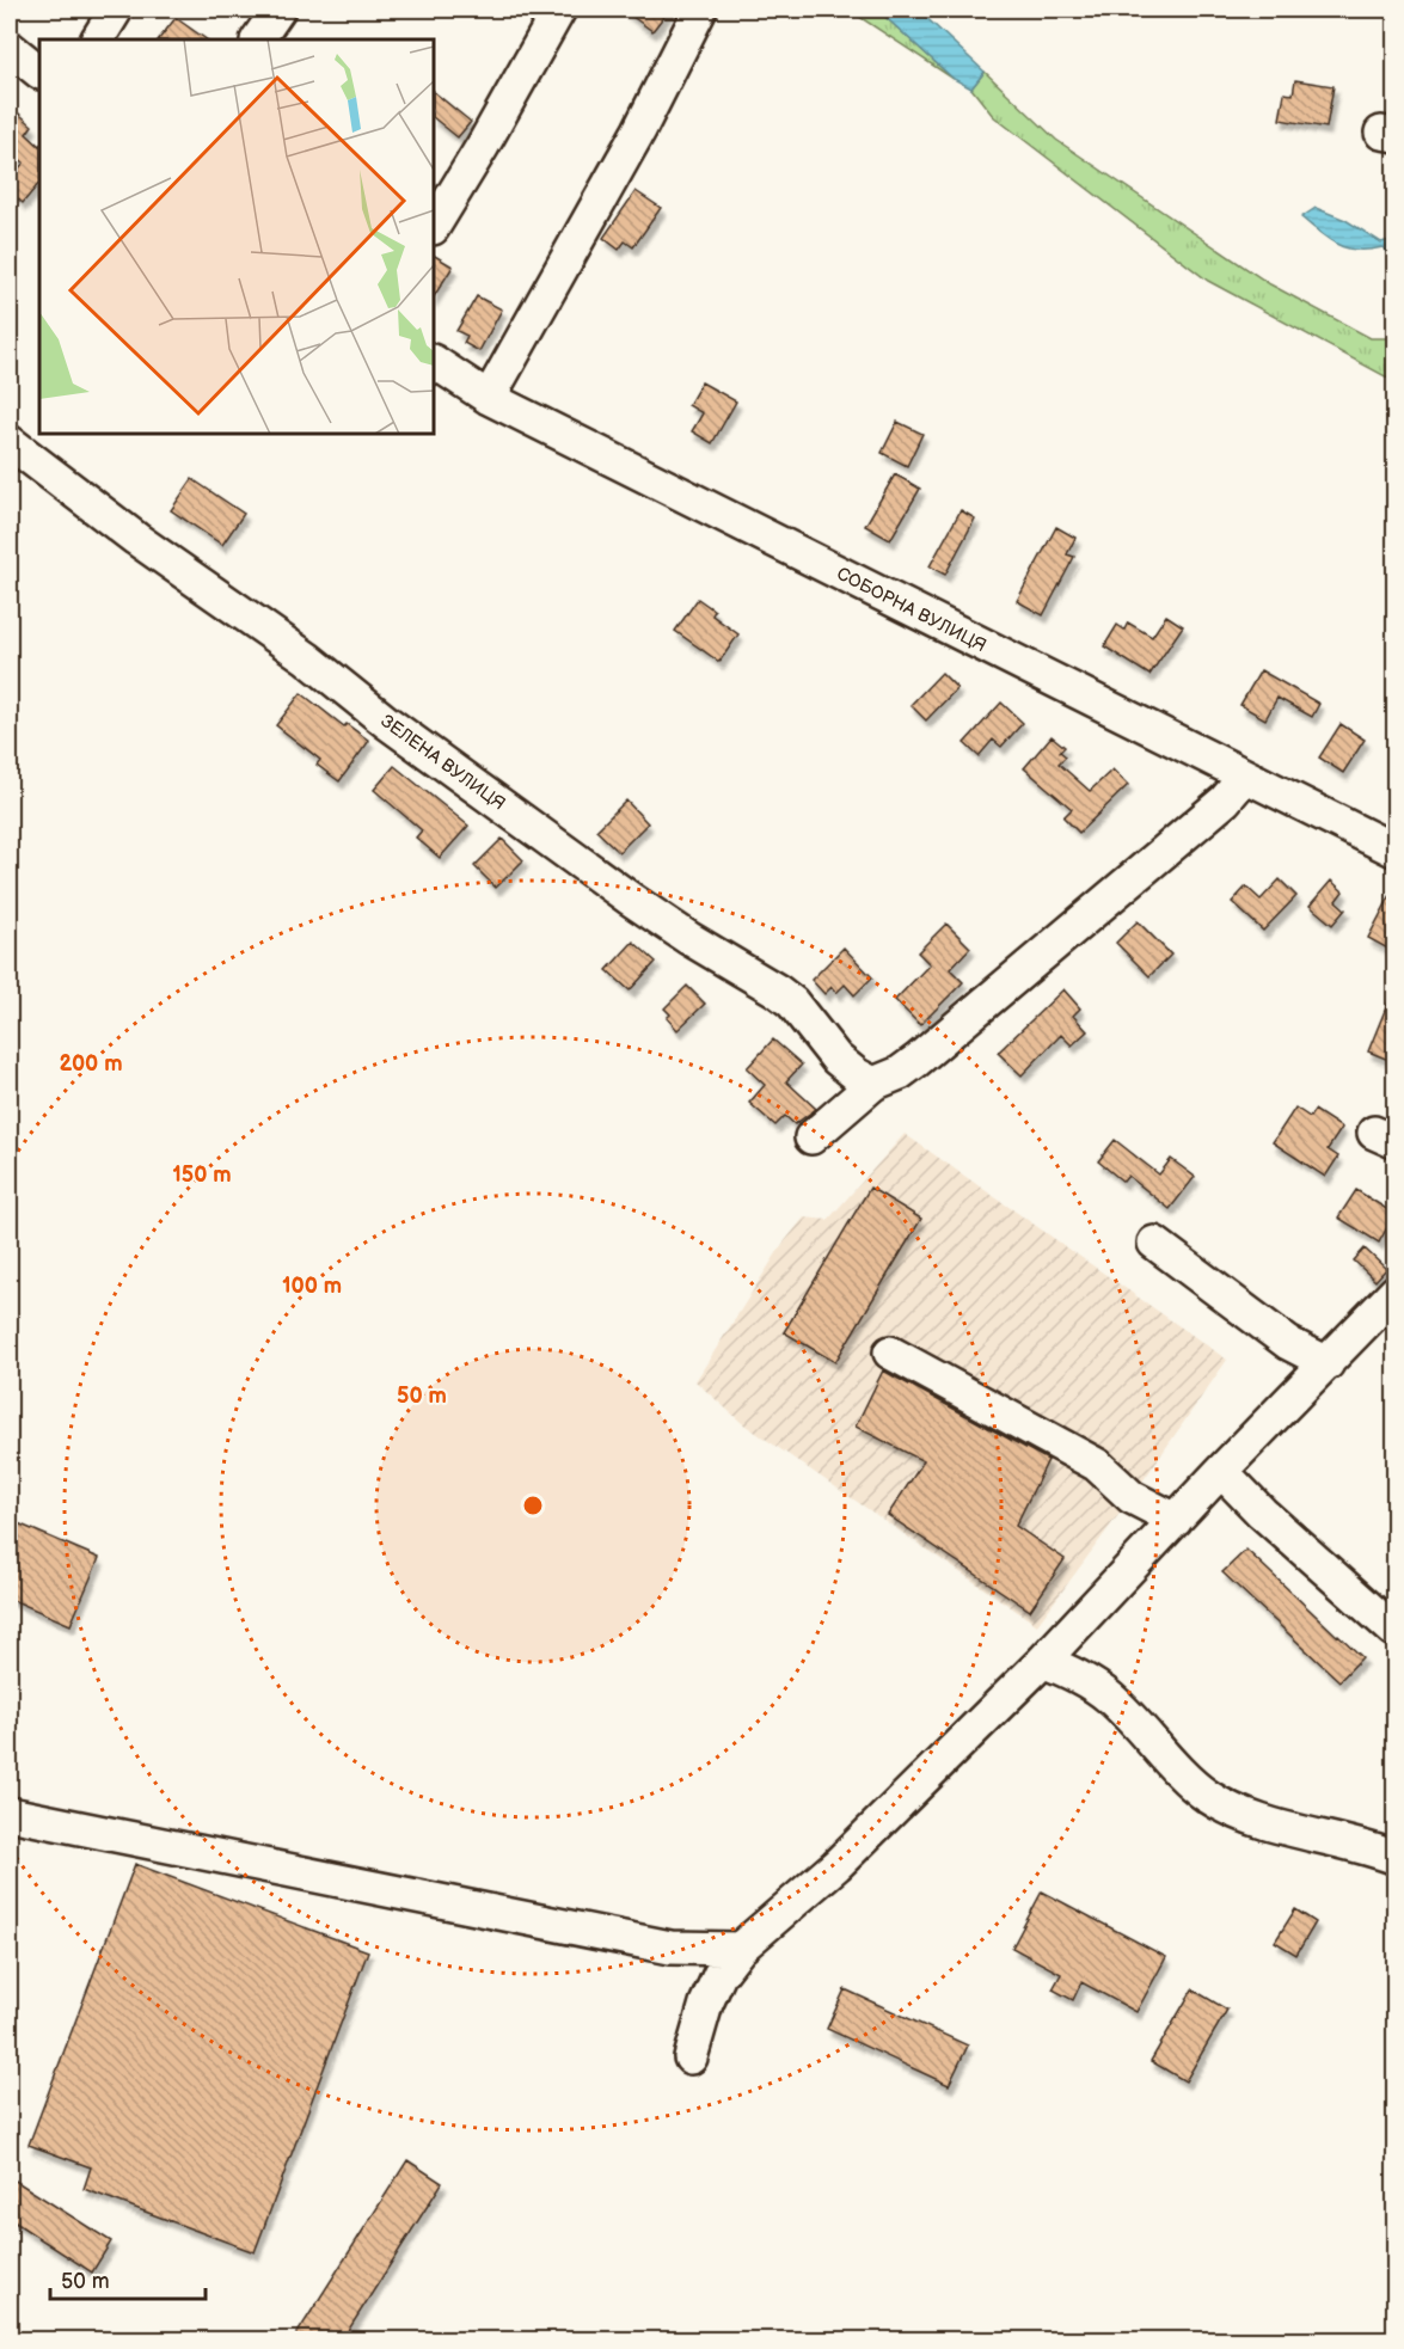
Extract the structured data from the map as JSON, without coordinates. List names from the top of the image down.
{
  "streets": {
    "street": ["СОБОРНА ВУЛИЦЯ", "ЗЕЛЕНА ВУЛИЦЯ"]
  },
  "scale_bar": "50 m",
  "rings": [
    "200 m",
    "150 m",
    "100 m",
    "50 m"
  ]
}
